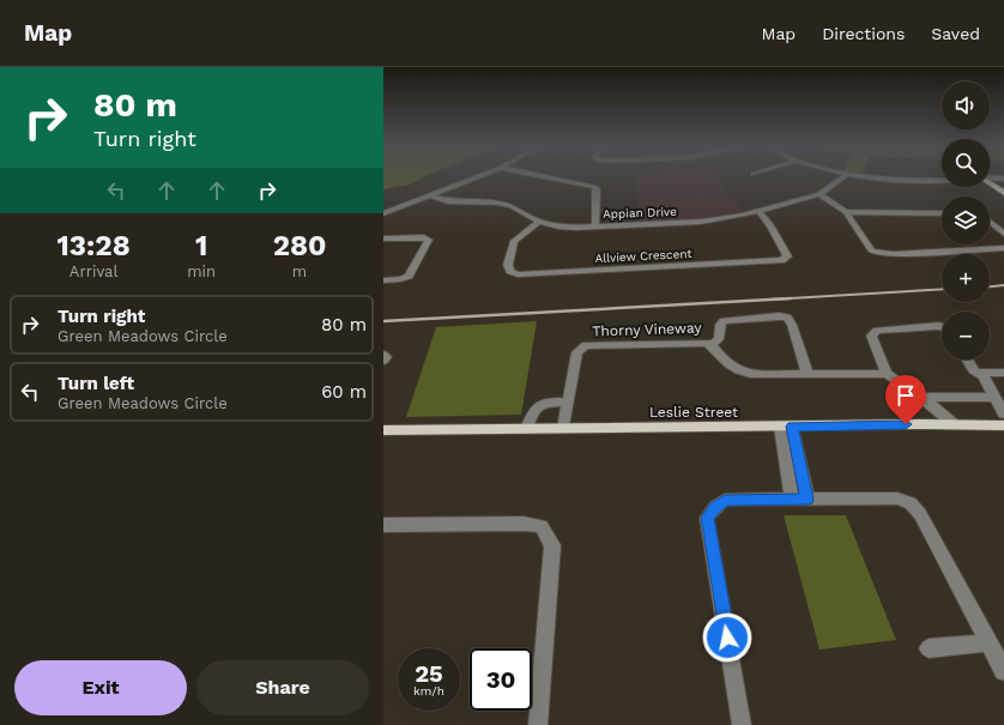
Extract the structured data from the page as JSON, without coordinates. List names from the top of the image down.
{
  "streets": {
    "main road": ["Leslie Street"],
    "street": ["Appian Drive", "Allview Crescent", "Thorny Vineway"]
  },
  "crossings": [
    ["Appian Drive", "Allview Crescent"],
    ["Thorny Vineway", "Leslie Street"]
  ],
  "page": {
    "header": "Map",
    "nav": ["Map", "Directions", "Saved"],
    "turn": ["80 m", "Turn right"],
    "map_buttons": ["+", "−"],
    "eta": [
      "13:28",
      "Arrival",
      "1",
      "min",
      "280",
      "m"
    ],
    "list": [
      {
        "name": "Turn right",
        "note": "Green Meadows Circle",
        "value": "80 m"
      },
      {
        "name": "Turn left",
        "note": "Green Meadows Circle",
        "value": "60 m"
      }
    ],
    "speed": "25 km/h",
    "limit": "30",
    "buttons": ["Exit", "Share"]
  }
}
